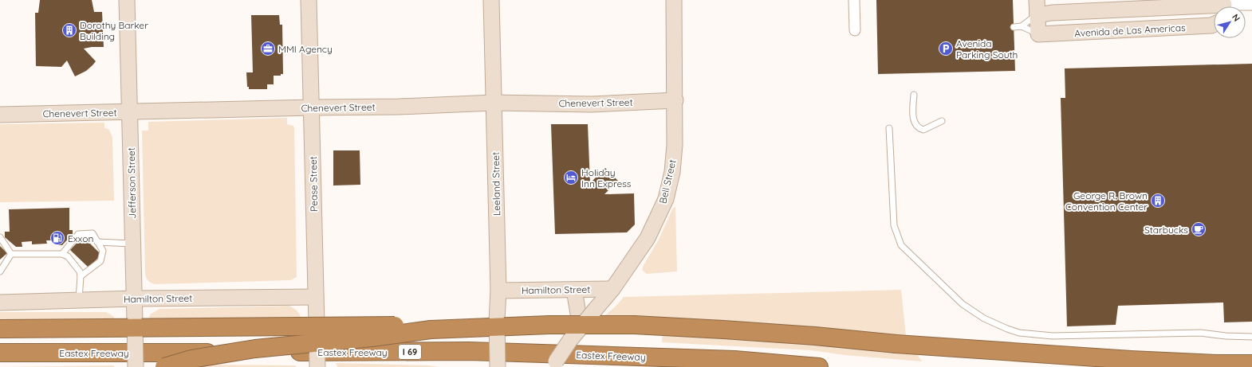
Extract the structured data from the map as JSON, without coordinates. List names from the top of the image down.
{
  "streets": {
    "highway": ["Eastex Freeway", "I 69"],
    "street": [
      "Avenida de Las Americas",
      "Chenevert Street",
      "Bell Street",
      "Jefferson Street",
      "Pease Street",
      "Leeland Street",
      "Hamilton Street"
    ]
  },
  "crossings": [
    ["Chenevert Street", "Bell Street"],
    ["Chenevert Street", "Jefferson Street"],
    ["Chenevert Street", "Pease Street"],
    ["Chenevert Street", "Leeland Street"],
    ["Bell Street", "Hamilton Street"],
    ["Jefferson Street", "Hamilton Street"],
    ["Pease Street", "Hamilton Street"],
    ["Leeland Street", "Hamilton Street"]
  ],
  "places": {
    "building": ["Dorothy Barker Building", "George R. Brown Convention Center"],
    "office": ["MMI Agency"],
    "parking": ["Avenida Parking South"],
    "hotel": ["Holiday Inn Express"],
    "cafe": ["Starbucks"],
    "fuel station": ["Exxon"]
  },
  "north": "top right"
}
